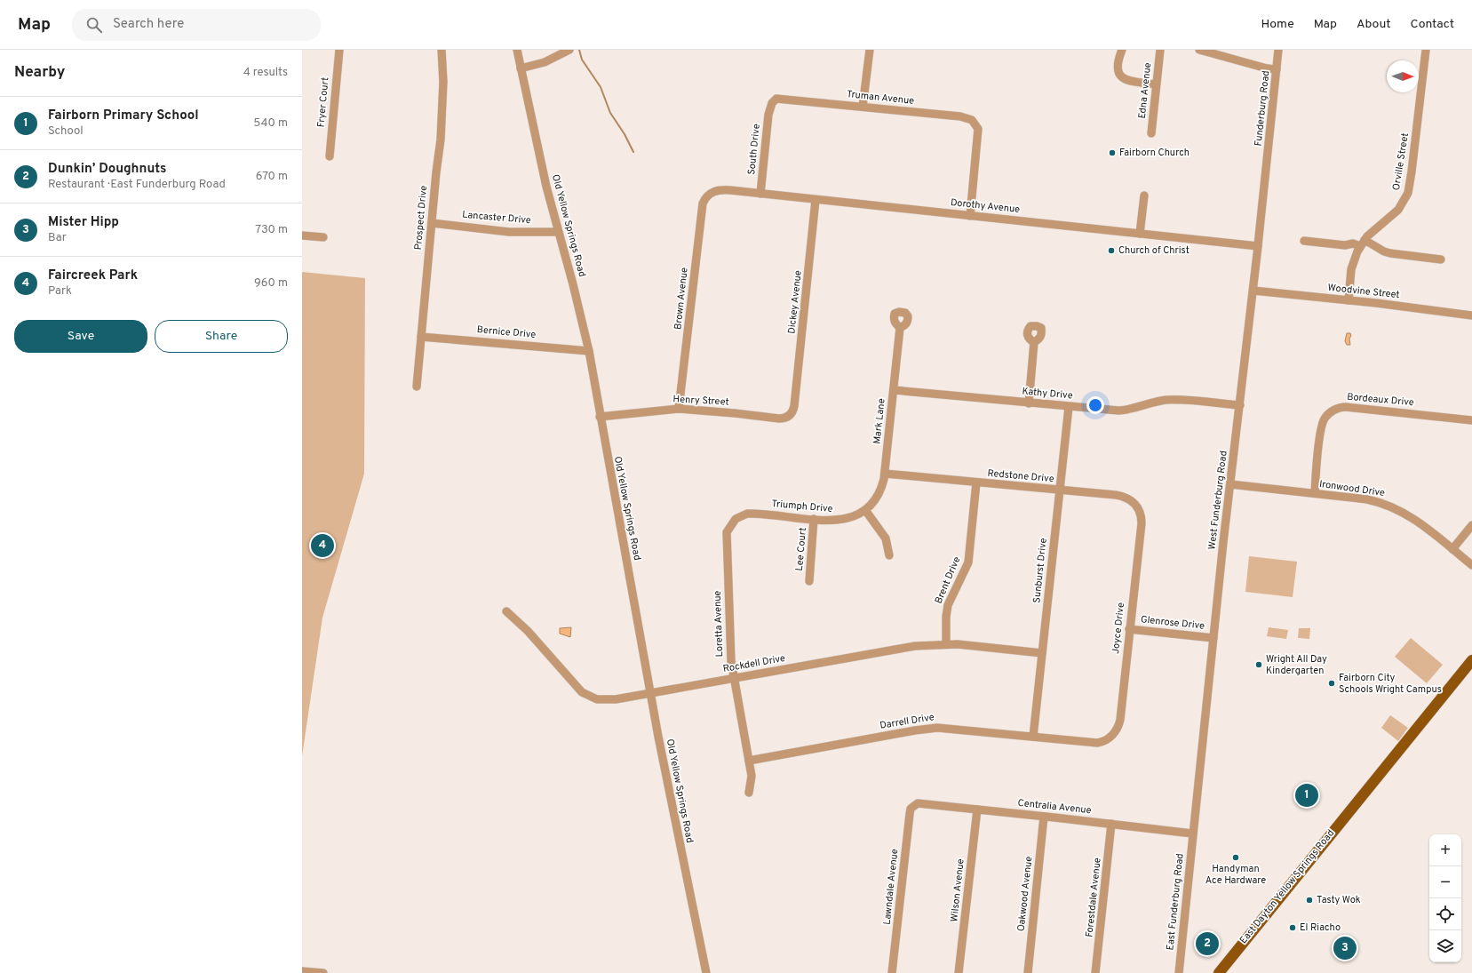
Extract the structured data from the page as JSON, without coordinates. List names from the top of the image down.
{
  "streets": {
    "main road": ["East Dayton Yellow Springs Road"],
    "street": [
      "Edna Avenue",
      "Truman Avenue",
      "Fryer Court",
      "Funderburg Road",
      "South Drive",
      "Orville Street",
      "Dorothy Avenue",
      "Prospect Drive",
      "Lancaster Drive",
      "Old Yellow Springs Road",
      "Woodvine Street",
      "Brown Avenue",
      "Dickey Avenue",
      "Bernice Drive",
      "Kathy Drive",
      "Bordeaux Drive",
      "Henry Street",
      "Mark Lane",
      "Redstone Drive",
      "Ironwood Drive",
      "West Funderburg Road",
      "Triumph Drive",
      "Lee Court",
      "Sunburst Drive",
      "Brent Drive",
      "Glenrose Drive",
      "Loretta Avenue",
      "Joyce Drive",
      "Rockdell Drive",
      "Darrell Drive",
      "Centralia Avenue",
      "Lawndale Avenue",
      "Wilson Avenue",
      "Oakwood Avenue",
      "Forestdale Avenue",
      "East Funderburg Road"
    ]
  },
  "crossings": [
    ["Truman Avenue", "South Drive"],
    ["Truman Avenue", "Dorothy Avenue"],
    ["Funderburg Road", "West Funderburg Road"],
    ["South Drive", "Dorothy Avenue"],
    ["Orville Street", "Woodvine Street"],
    ["Dorothy Avenue", "Brown Avenue"],
    ["Dorothy Avenue", "Dickey Avenue"],
    ["Dorothy Avenue", "West Funderburg Road"],
    ["Prospect Drive", "Lancaster Drive"],
    ["Prospect Drive", "Bernice Drive"],
    ["Lancaster Drive", "Old Yellow Springs Road"],
    ["Old Yellow Springs Road", "Bernice Drive"],
    ["Old Yellow Springs Road", "Henry Street"],
    ["Old Yellow Springs Road", "Rockdell Drive"],
    ["Woodvine Street", "West Funderburg Road"],
    ["Brown Avenue", "Henry Street"],
    ["Dickey Avenue", "Henry Street"],
    ["Kathy Drive", "Mark Lane"],
    ["Kathy Drive", "West Funderburg Road"],
    ["Kathy Drive", "Sunburst Drive"],
    ["Bordeaux Drive", "Ironwood Drive"],
    ["Mark Lane", "Redstone Drive"],
    ["Mark Lane", "Triumph Drive"],
    ["Redstone Drive", "Sunburst Drive"],
    ["Redstone Drive", "Brent Drive"],
    ["Redstone Drive", "Joyce Drive"],
    ["Ironwood Drive", "West Funderburg Road"],
    ["West Funderburg Road", "Glenrose Drive"],
    ["West Funderburg Road", "Centralia Avenue"],
    ["West Funderburg Road", "East Funderburg Road"],
    ["Triumph Drive", "Lee Court"],
    ["Triumph Drive", "Loretta Avenue"],
    ["Sunburst Drive", "Rockdell Drive"],
    ["Sunburst Drive", "Darrell Drive"],
    ["Brent Drive", "Rockdell Drive"],
    ["Glenrose Drive", "Joyce Drive"],
    ["Loretta Avenue", "Rockdell Drive"],
    ["Loretta Avenue", "Darrell Drive"],
    ["Joyce Drive", "Darrell Drive"],
    ["Centralia Avenue", "Lawndale Avenue"],
    ["Centralia Avenue", "Wilson Avenue"],
    ["Centralia Avenue", "Oakwood Avenue"],
    ["Centralia Avenue", "Forestdale Avenue"],
    ["Centralia Avenue", "East Funderburg Road"]
  ],
  "places": [
    "Fairborn Church",
    "Church of Christ",
    "Wright All Day Kindergarten",
    "Fairborn City Schools Wright Campus",
    "Handyman Ace Hardware",
    "Tasty Wok",
    "El Riacho"
  ],
  "north": "right",
  "page": {
    "header": "Map",
    "search": "Search here",
    "nav": [
      "Home",
      "Map",
      "About",
      "Contact"
    ],
    "heading": ["Nearby", "4 results"],
    "list": [
      {
        "mark": "1",
        "name": "Fairborn Primary School",
        "note": "School",
        "value": "540 m"
      },
      {
        "mark": "2",
        "name": "Dunkin’ Doughnuts",
        "note": "Restaurant · East Funderburg Road",
        "value": "670 m"
      },
      {
        "mark": "3",
        "name": "Mister Hipp",
        "note": "Bar",
        "value": "730 m"
      },
      {
        "mark": "4",
        "name": "Faircreek Park",
        "note": "Park",
        "value": "960 m"
      }
    ],
    "buttons": ["Save", "Share"],
    "pins": [
      "4",
      "1",
      "2",
      "3"
    ],
    "map_buttons": ["+", "−"]
  }
}
